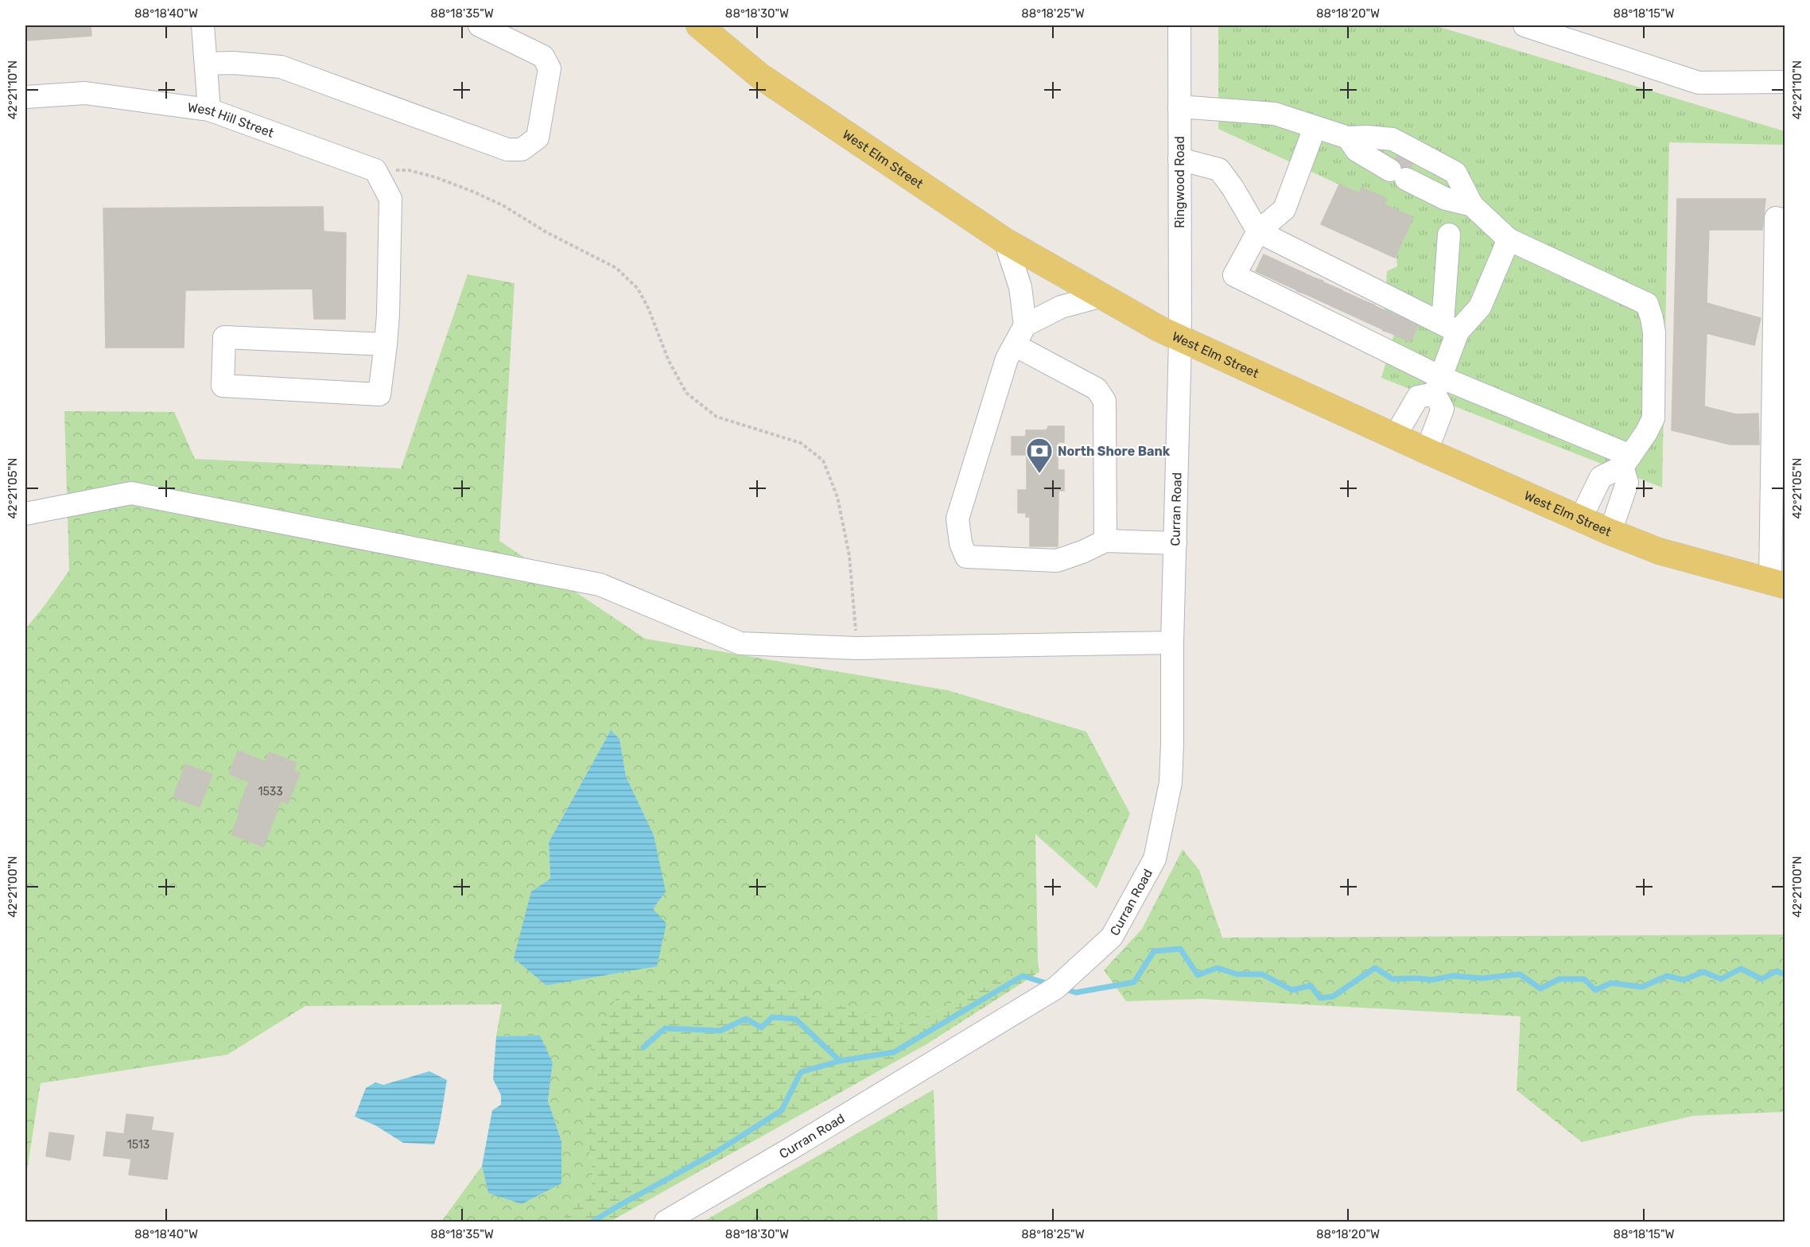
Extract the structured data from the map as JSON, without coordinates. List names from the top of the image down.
{
  "streets": {
    "main road": ["West Elm Street"],
    "street": ["West Hill Street", "Ringwood Road", "Curran Road"]
  },
  "crossings": [
    ["West Elm Street", "Ringwood Road"],
    ["West Elm Street", "Curran Road"],
    ["Ringwood Road", "Curran Road"]
  ],
  "places": {
    "bank": ["North Shore Bank"]
  },
  "house_numbers": ["1533", "1513"],
  "coordinates": [
    "88°18'40\"W",
    "88°18'35\"W",
    "88°18'30\"W",
    "88°18'25\"W",
    "88°18'20\"W",
    "88°18'15\"W",
    "42°21'10\"N",
    "42°21'05\"N",
    "42°21'00\"N"
  ]
}
